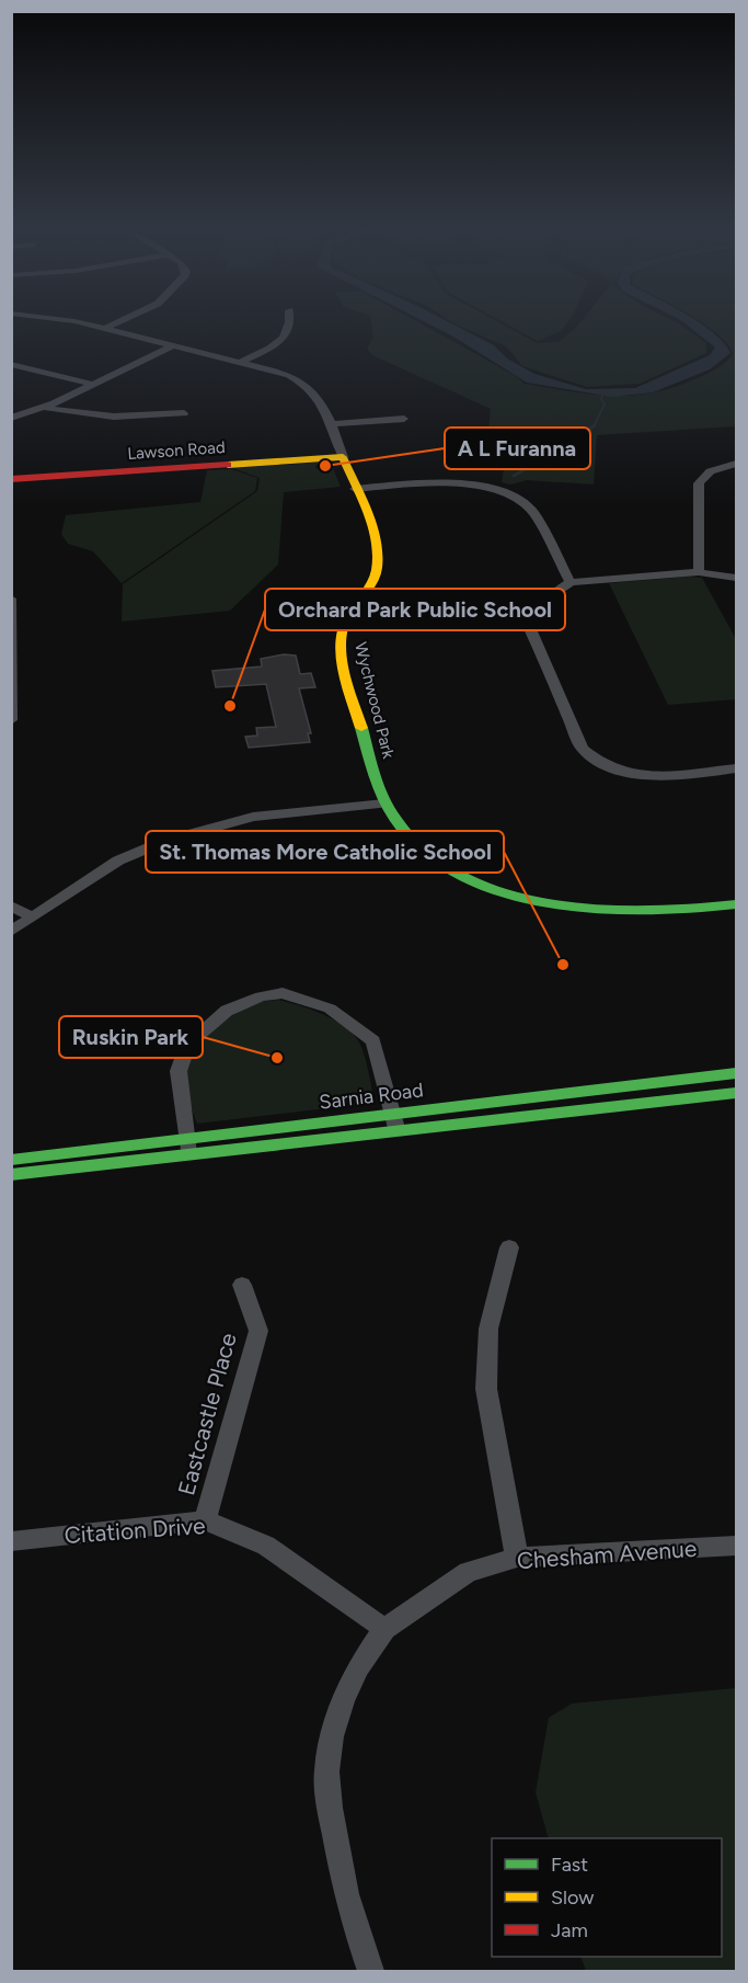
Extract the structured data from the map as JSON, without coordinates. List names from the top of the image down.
{
  "streets": {
    "street": [
      "Lawson Road",
      "Wychwood Park",
      "Sarnia Road",
      "Eastcastle Place",
      "Citation Drive",
      "Chesham Avenue"
    ]
  },
  "crossings": [
    ["Lawson Road", "Wychwood Park"],
    ["Eastcastle Place", "Citation Drive"],
    ["Citation Drive", "Chesham Avenue"]
  ],
  "places": [
    "A L Furanna",
    "Orchard Park Public School",
    "St. Thomas More Catholic School",
    "Ruskin Park"
  ],
  "legend": ["Fast", "Slow", "Jam"]
}
